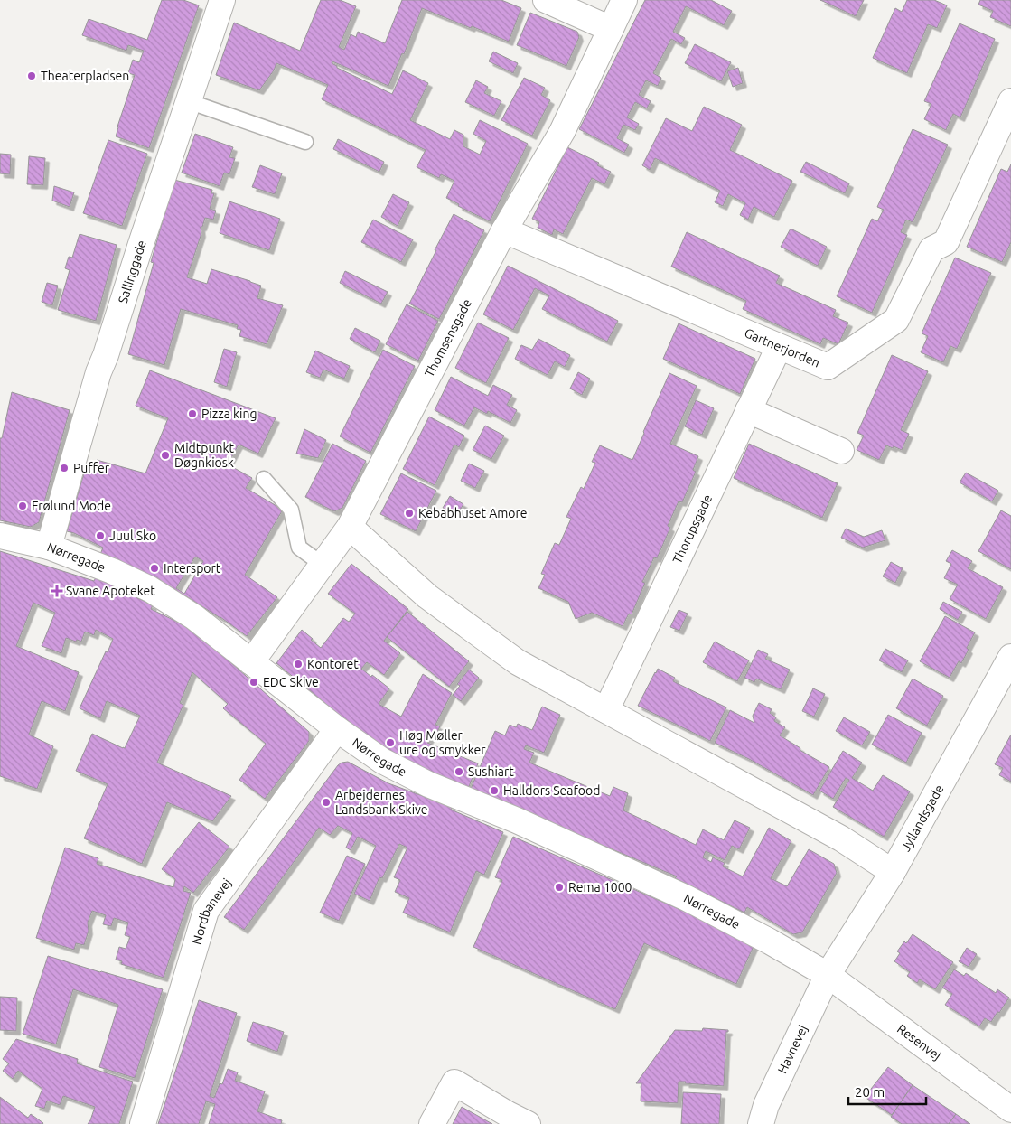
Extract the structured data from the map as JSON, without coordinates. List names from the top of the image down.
{
  "streets": {
    "street": [
      "Sallinggade",
      "Thomsensgade",
      "Gartnerjorden",
      "Thorupsgade",
      "Nørregade",
      "Jyllandsgade",
      "Nordbanevej",
      "Resenvej",
      "Havnevej"
    ]
  },
  "crossings": [
    ["Sallinggade", "Nørregade"],
    ["Thomsensgade", "Gartnerjorden"],
    ["Thomsensgade", "Nørregade"],
    ["Gartnerjorden", "Thorupsgade"],
    ["Nørregade", "Jyllandsgade"],
    ["Nørregade", "Nordbanevej"],
    ["Nørregade", "Resenvej"],
    ["Nørregade", "Havnevej"],
    ["Jyllandsgade", "Resenvej"],
    ["Jyllandsgade", "Havnevej"],
    ["Resenvej", "Havnevej"]
  ],
  "places": {
    "other": [
      "Theaterpladsen",
      "Pizza king",
      "Midtpunkt Døgnkiosk",
      "Puffer",
      "Frølund Mode",
      "Kebabhuset Amore",
      "Juul Sko",
      "Intersport",
      "Kontoret",
      "EDC Skive",
      "Høg Møller ure og smykker",
      "Sushiart",
      "Halldors Seafood",
      "Arbejdernes Landsbank Skive",
      "Rema 1000"
    ],
    "health": ["Svane Apoteket"]
  },
  "scale_bar": "20 m"
}
